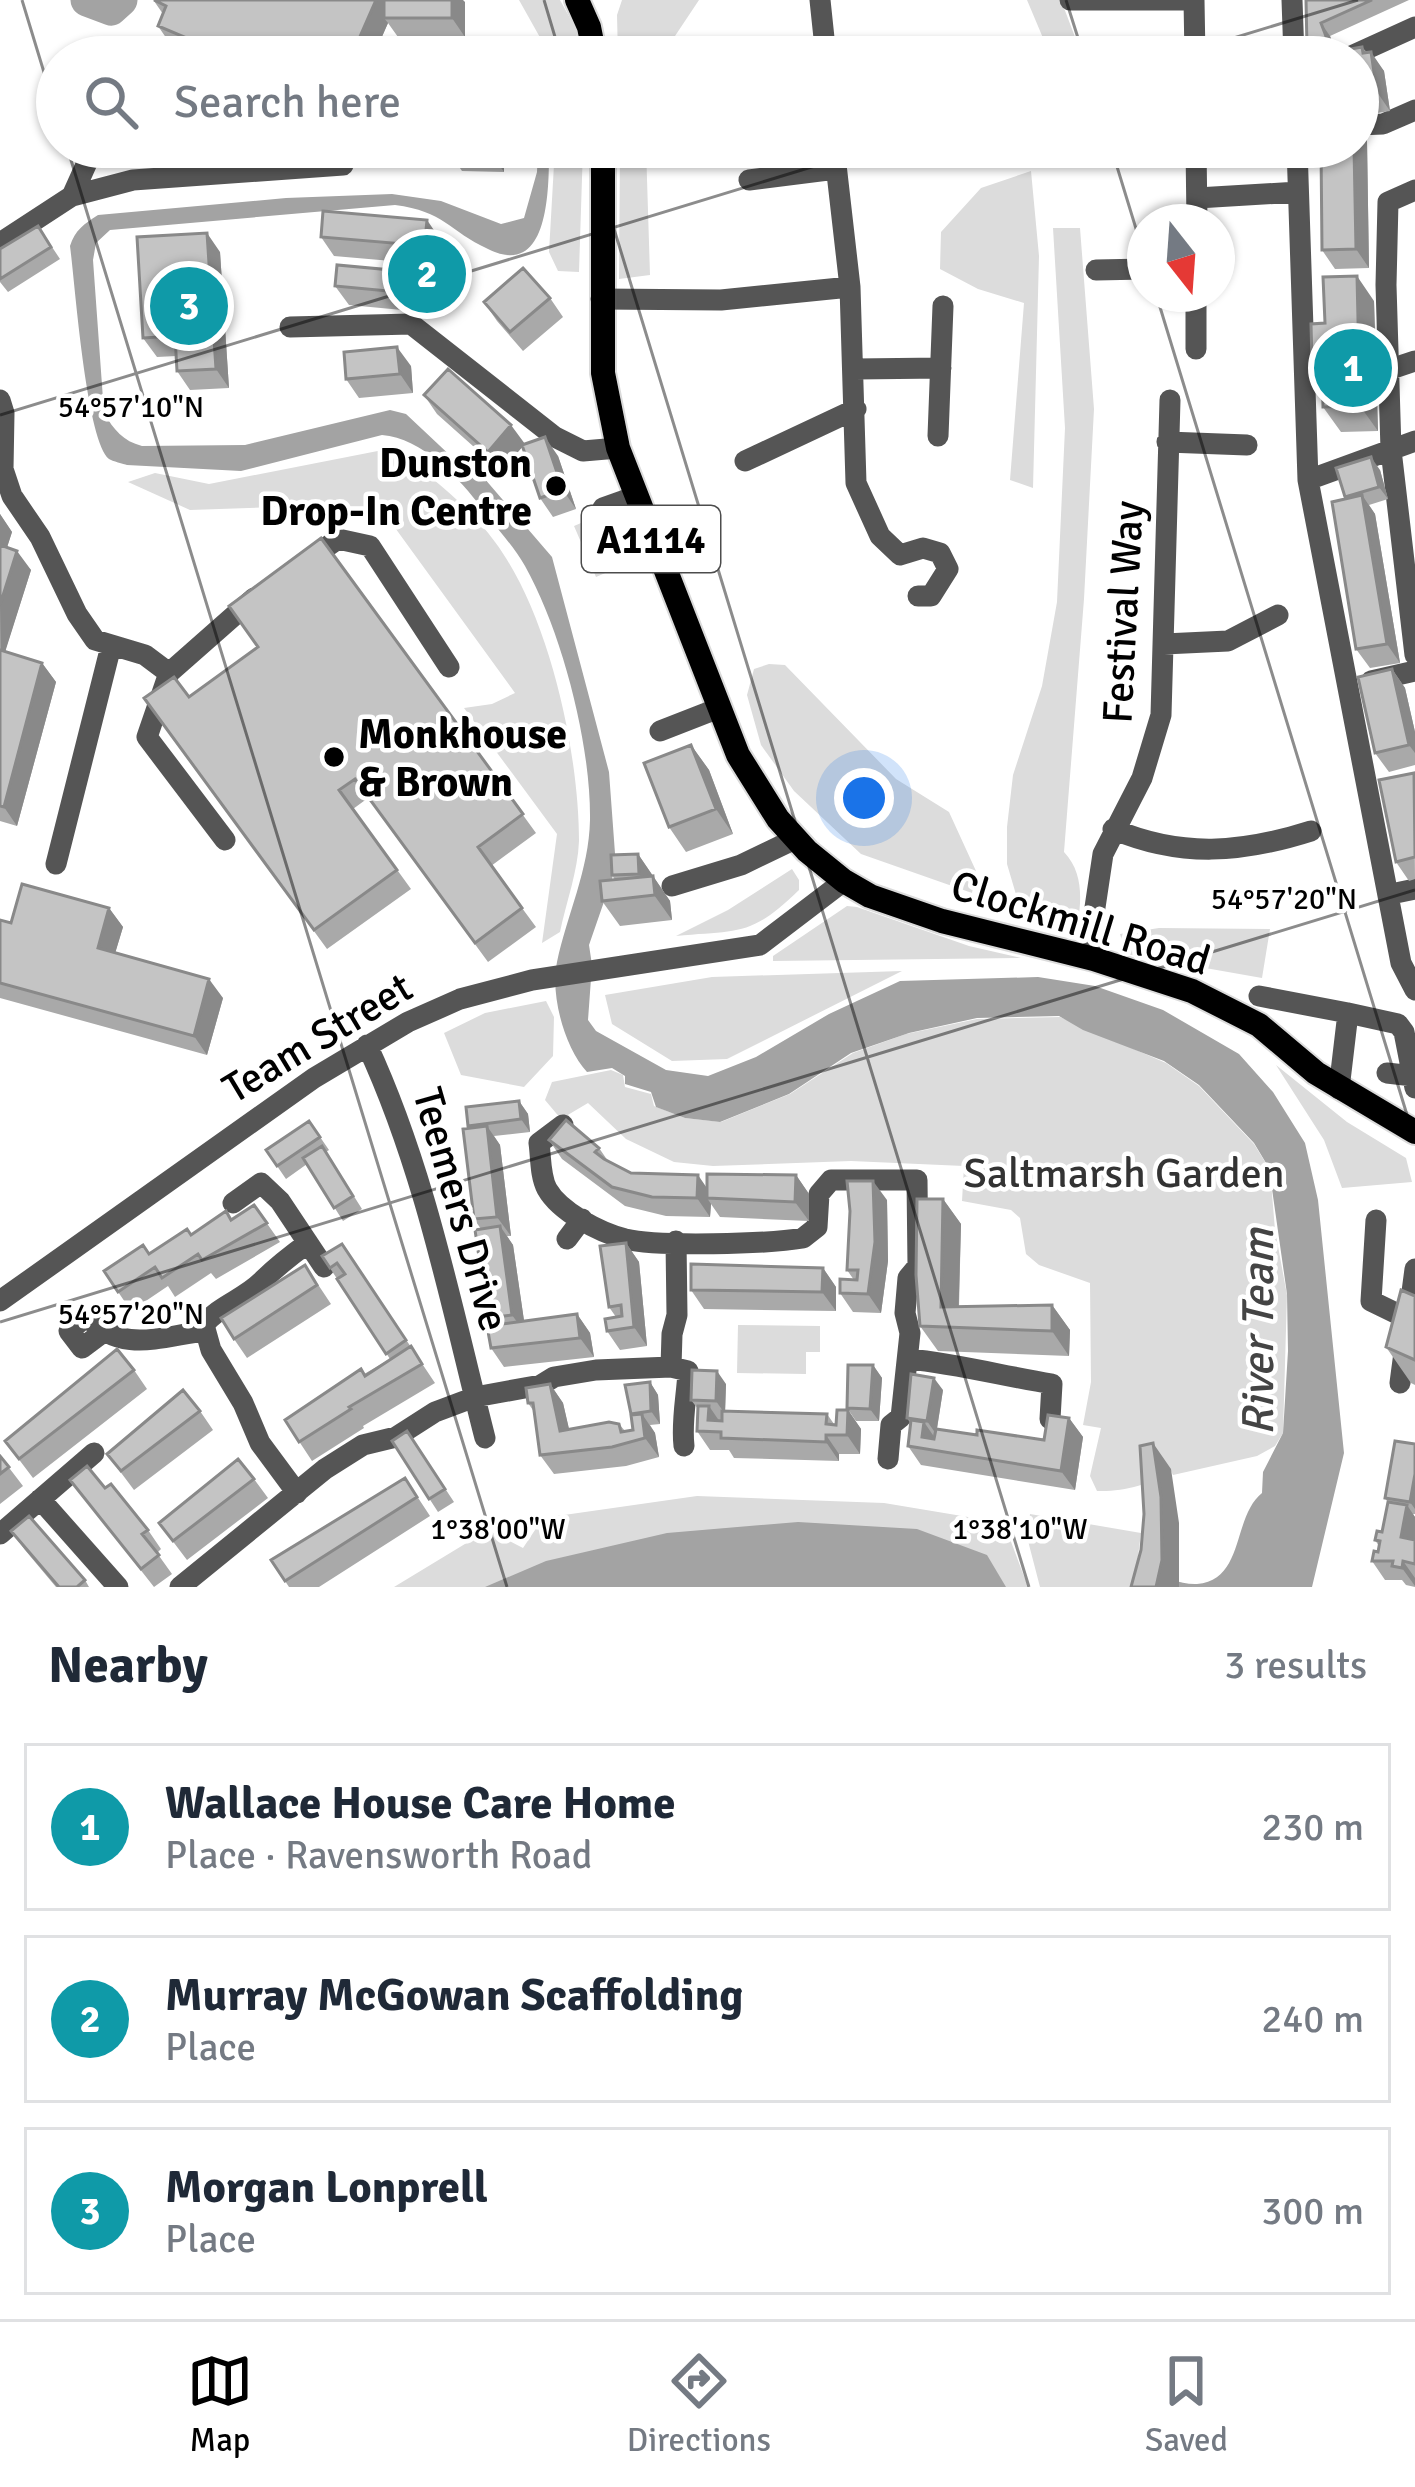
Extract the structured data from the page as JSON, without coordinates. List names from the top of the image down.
{
  "streets": {
    "main road": ["A1114", "Clockmill Road"],
    "street": ["Festival Way", "Team Street", "Teemers Drive"]
  },
  "crossings": [
    ["Festival Way", "Clockmill Road"],
    ["Clockmill Road", "Team Street"],
    ["Team Street", "Teemers Drive"]
  ],
  "water": ["River Team"],
  "parks": ["Saltmarsh Garden"],
  "places": ["Dunston Drop-In Centre", "Monkhouse & Brown"],
  "north": "bottom",
  "page": {
    "search": "Search here",
    "pins": ["2", "3", "1"],
    "heading": ["Nearby", "3 results"],
    "list": [
      {
        "mark": "1",
        "name": "Wallace House Care Home",
        "note": "Place · Ravensworth Road",
        "value": "230 m"
      },
      {
        "mark": "2",
        "name": "Murray McGowan Scaffolding",
        "note": "Place",
        "value": "240 m"
      },
      {
        "mark": "3",
        "name": "Morgan Lonprell",
        "note": "Place",
        "value": "300 m"
      }
    ],
    "nav": ["Map", "Directions", "Saved"]
  },
  "coordinates": [
    "54°57'10\"N",
    "54°57'20\"N",
    "1°38'00\"W",
    "1°38'10\"W"
  ]
}
